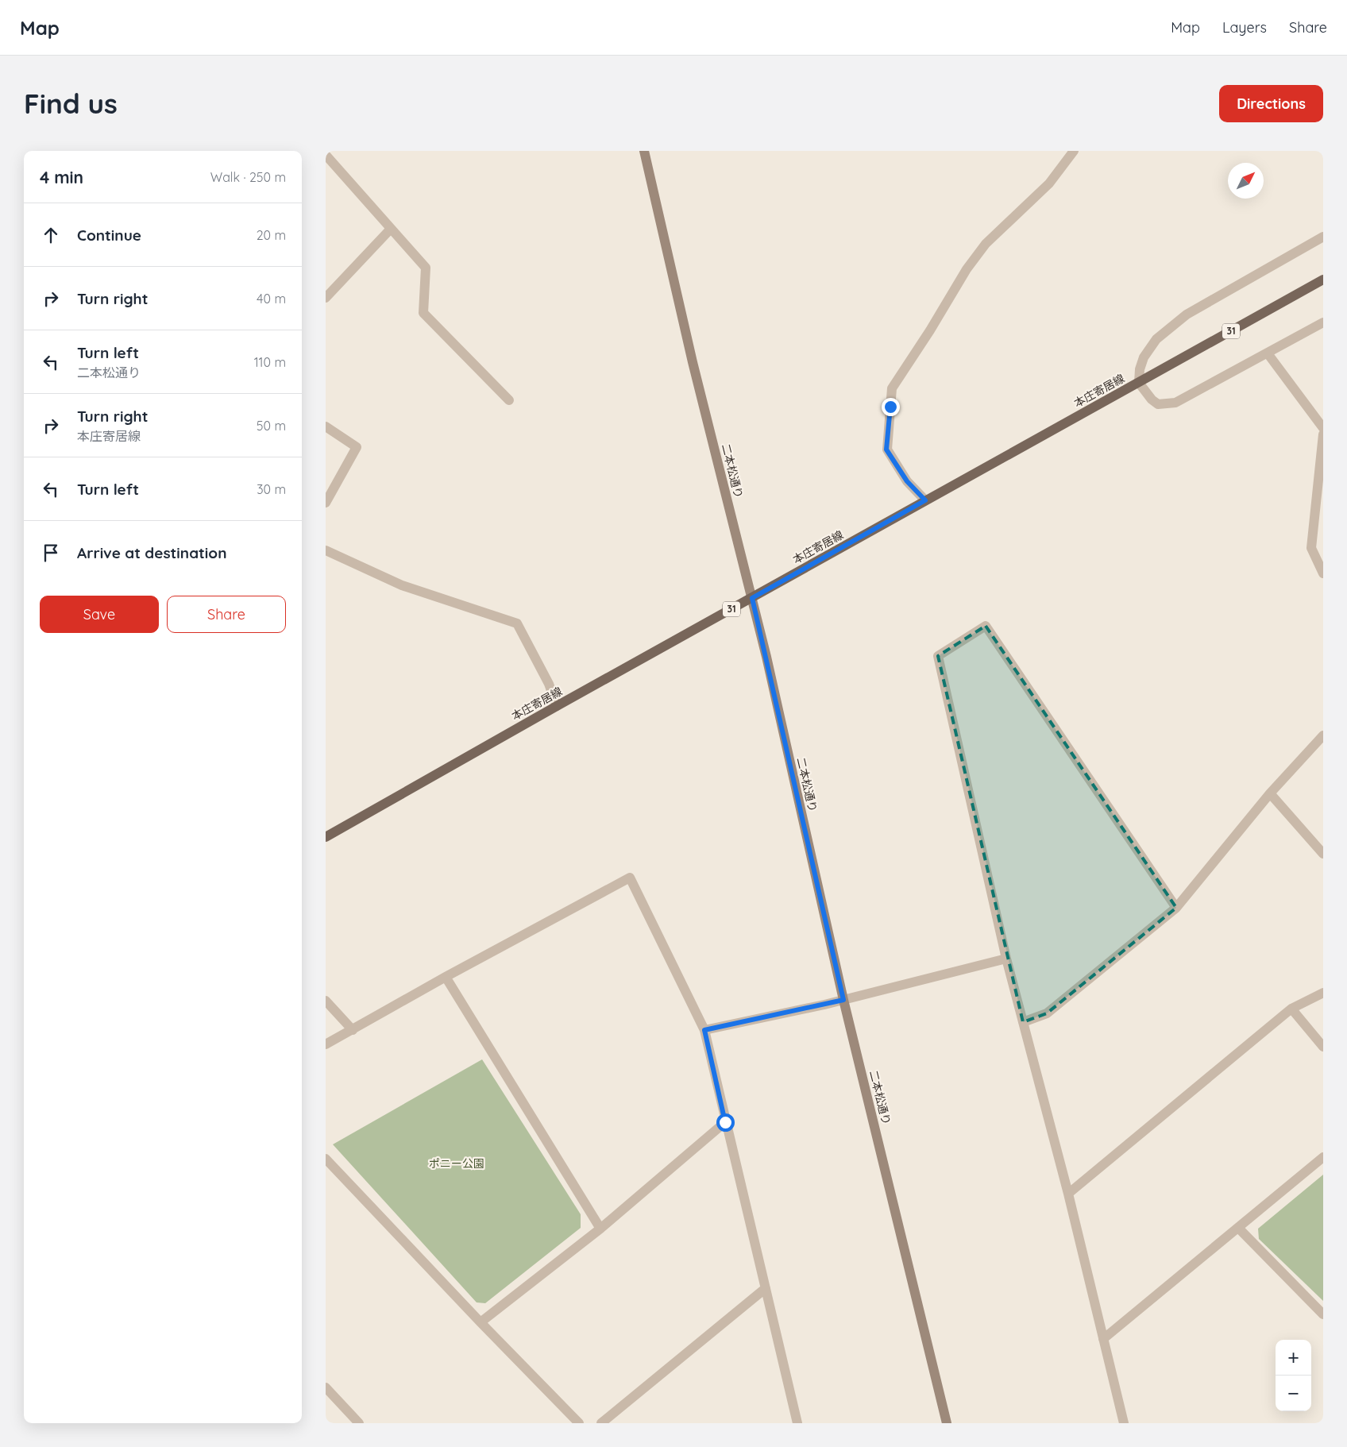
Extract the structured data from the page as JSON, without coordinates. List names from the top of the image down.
{
  "streets": {
    "main road": ["31", "本庄寄居線"],
    "street": ["二本松通り"]
  },
  "crossings": [
    ["本庄寄居線", "二本松通り"]
  ],
  "parks": ["ポニー公園"],
  "north": "top right",
  "page": {
    "header": "Map",
    "nav": ["Map", "Layers", "Share"],
    "buttons": [
      "Directions",
      ["Save", "Share"]
    ],
    "title": "Find us",
    "heading": ["4 min", "Walk · 250 m"],
    "list": [
      ["Continue", "20 m"],
      ["Turn right", "40 m"],
      ["Turn left", "二本松通り", "110 m"],
      ["Turn right", "本庄寄居線", "50 m"],
      ["Turn left", "30 m"],
      "Arrive at destination"
    ],
    "map_buttons": ["+", "−"]
  }
}
